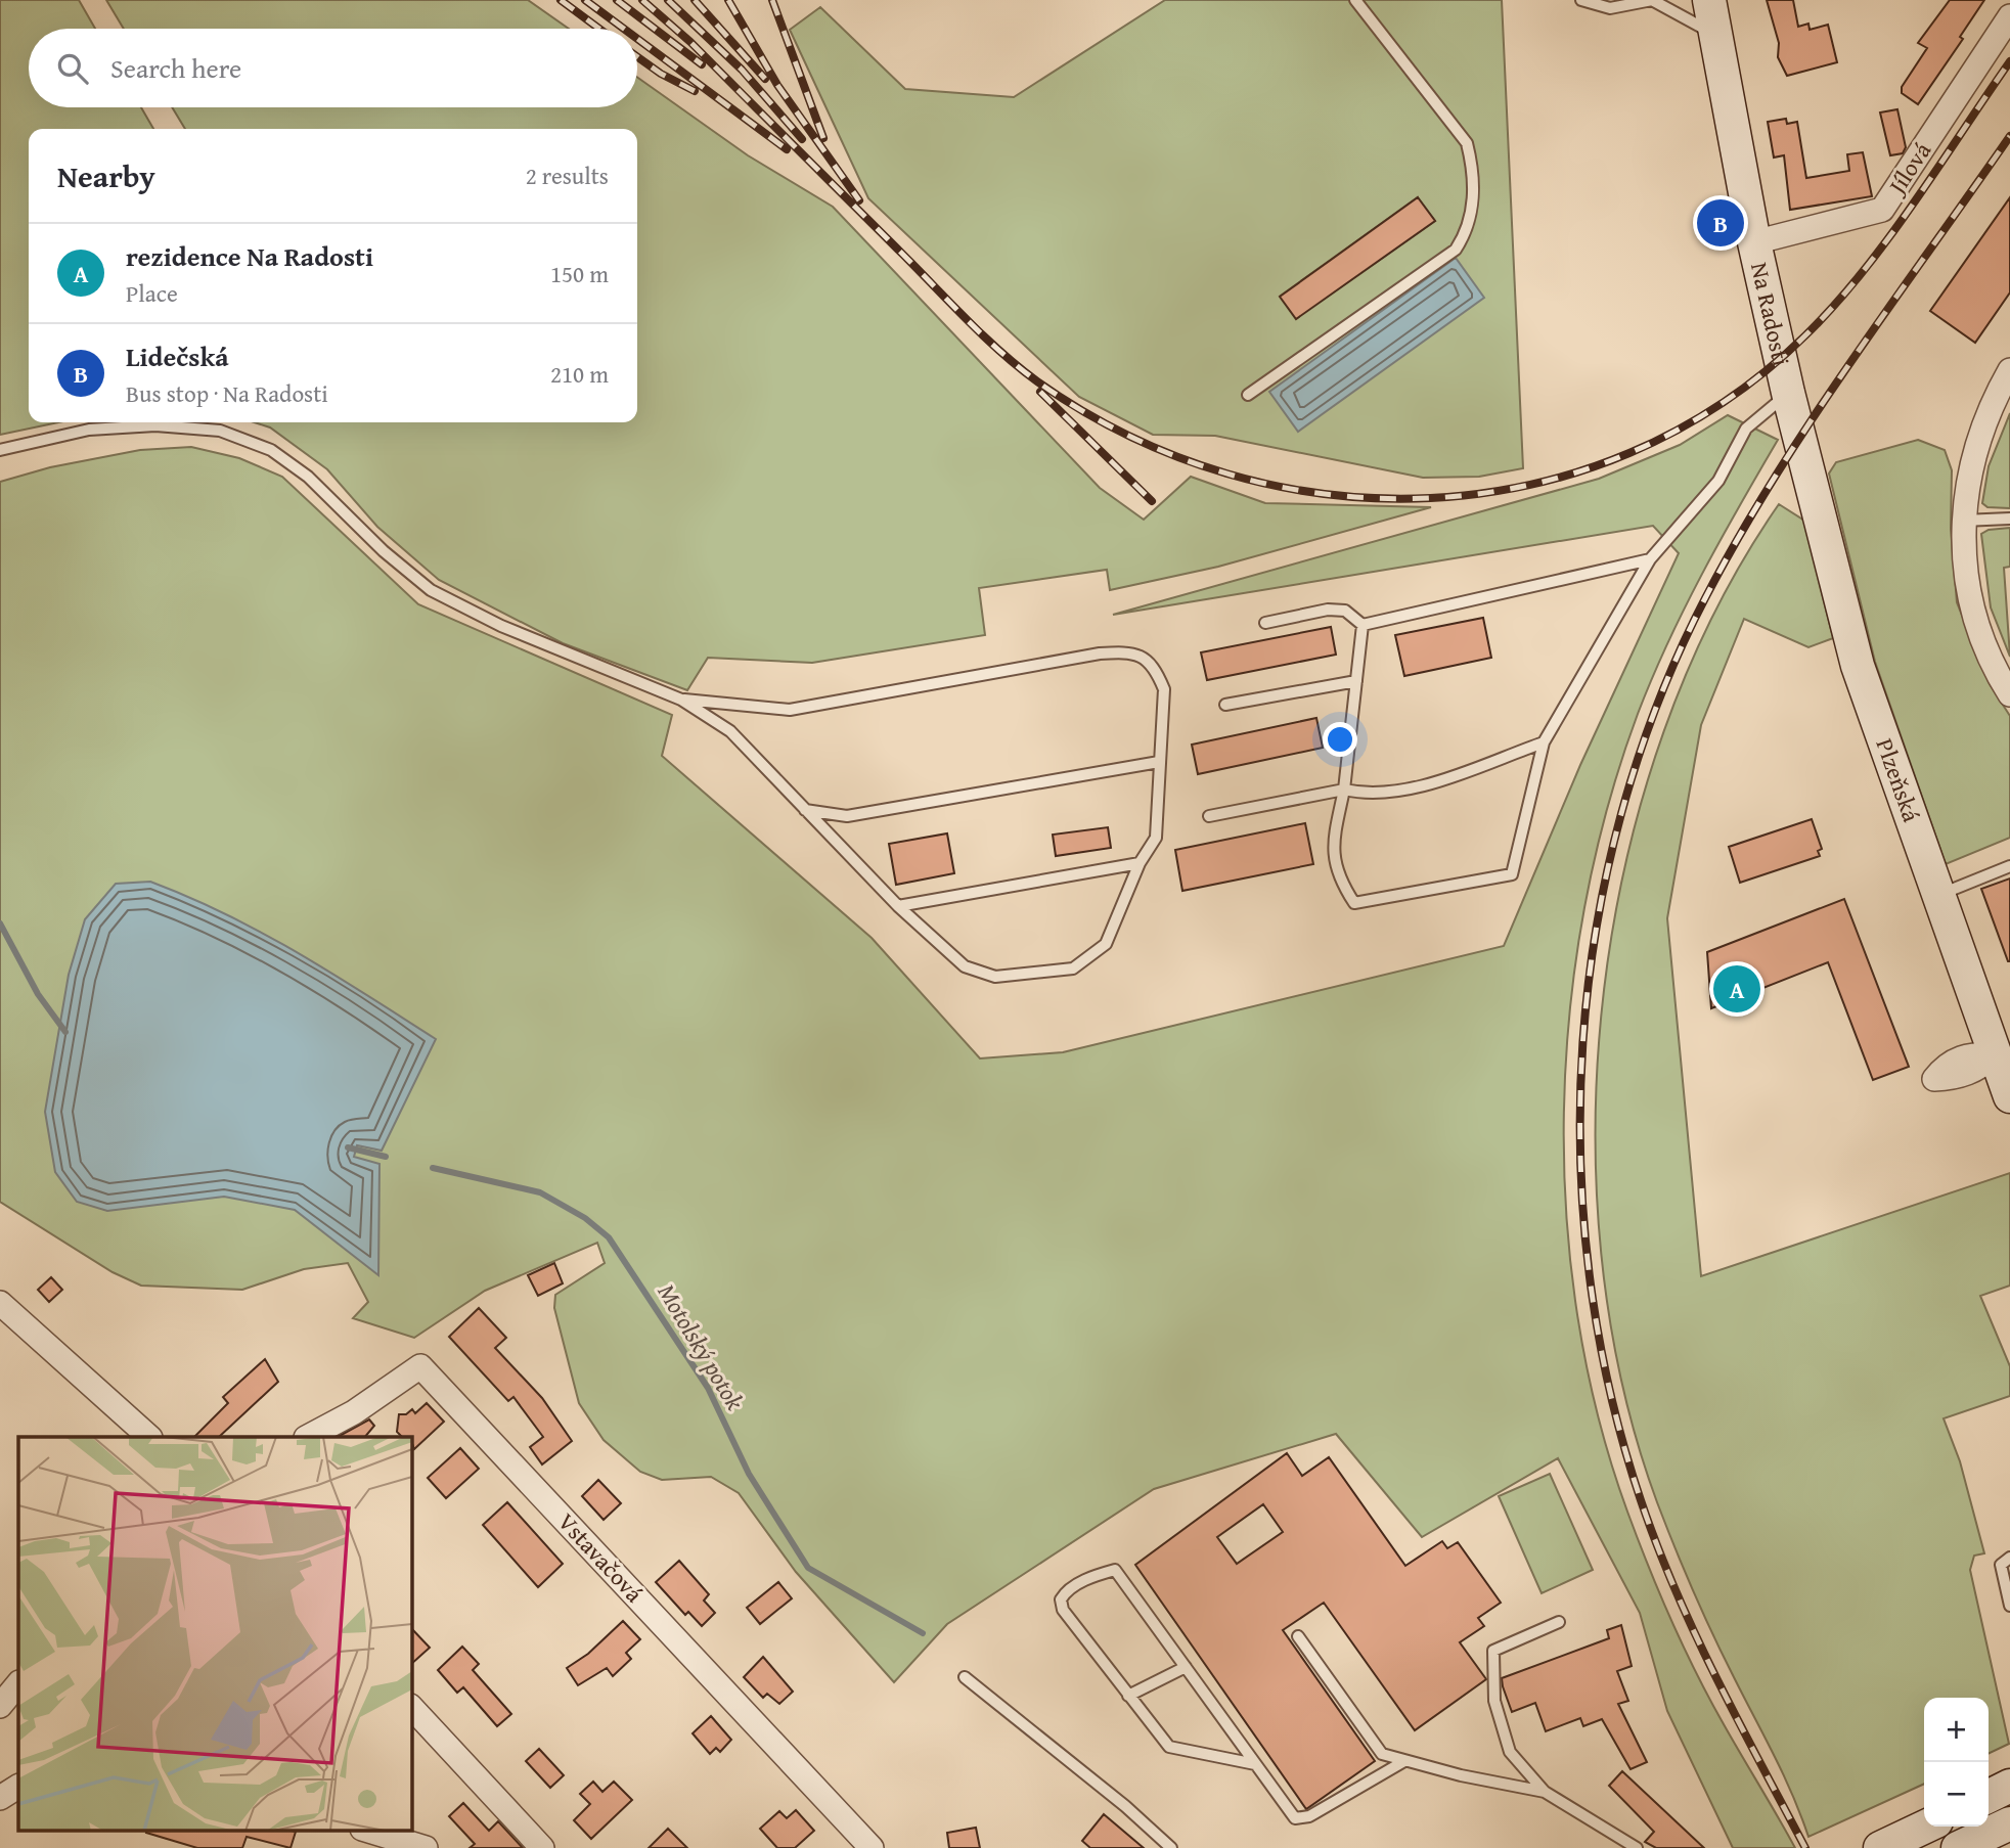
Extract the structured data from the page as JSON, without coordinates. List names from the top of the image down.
{
  "streets": {
    "main road": ["Na Radosti", "Plzeňská"],
    "street": ["Jílová", "Vstavačová"]
  },
  "crossings": [
    ["Jílová", "Na Radosti"],
    ["Na Radosti", "Plzeňská"]
  ],
  "water": ["Motolský potok"],
  "page": {
    "search": "Search here",
    "heading": ["Nearby", "2 results"],
    "pins": ["B", "A"],
    "list": [
      {
        "mark": "A",
        "name": "rezidence Na Radosti",
        "note": "Place",
        "value": "150 m"
      },
      {
        "mark": "B",
        "name": "Lidečská",
        "note": "Bus stop · Na Radosti",
        "value": "210 m"
      }
    ],
    "map_buttons": ["+", "−"]
  }
}
